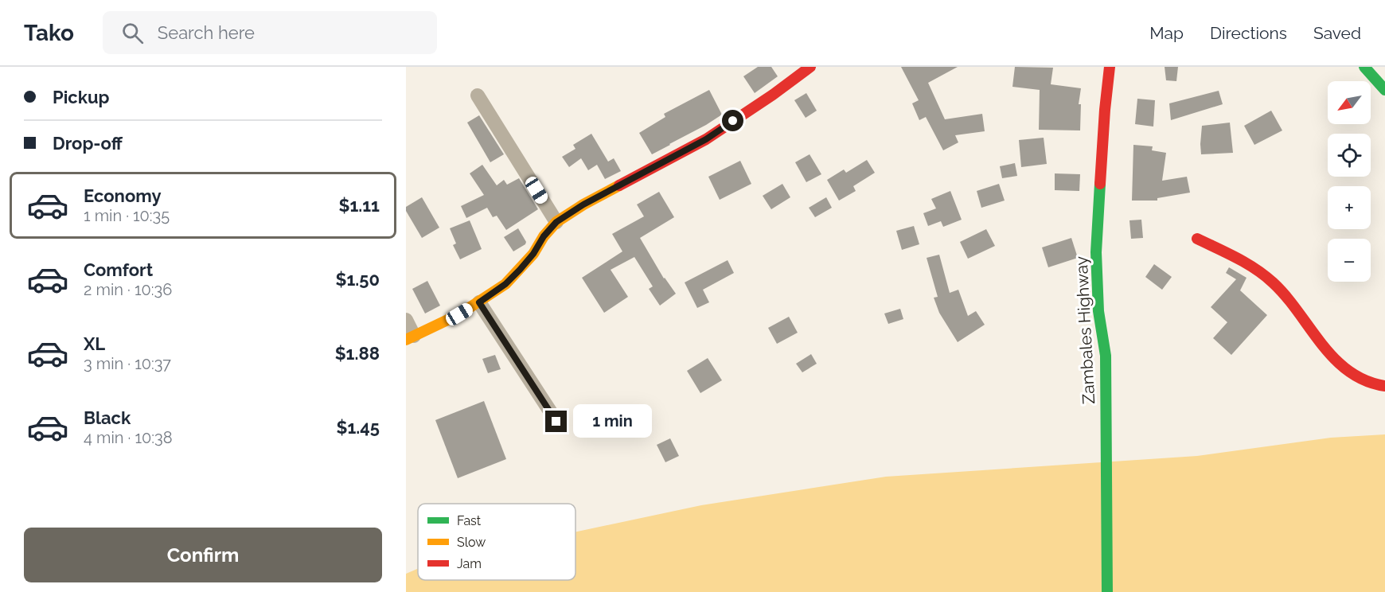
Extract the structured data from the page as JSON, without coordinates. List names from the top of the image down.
{
  "streets": {
    "street": ["Zambales Highway"]
  },
  "legend": ["Fast", "Slow", "Jam"],
  "north": "bottom left",
  "page": {
    "header": "Tako",
    "search": "Search here",
    "nav": ["Map", "Directions", "Saved"],
    "banner": ["Pickup", "Drop-off"],
    "map_buttons": ["+", "−"],
    "list": [
      {
        "name": "Economy",
        "note": "1 min · 10:35",
        "value": "$1.11"
      },
      {
        "name": "Comfort",
        "note": "2 min · 10:36",
        "value": "$1.50"
      },
      {
        "name": "XL",
        "note": "3 min · 10:37",
        "value": "$1.88"
      },
      {
        "name": "Black",
        "note": "4 min · 10:38",
        "value": "$1.45"
      }
    ],
    "bubble": "1 min",
    "buttons": "Confirm"
  }
}
